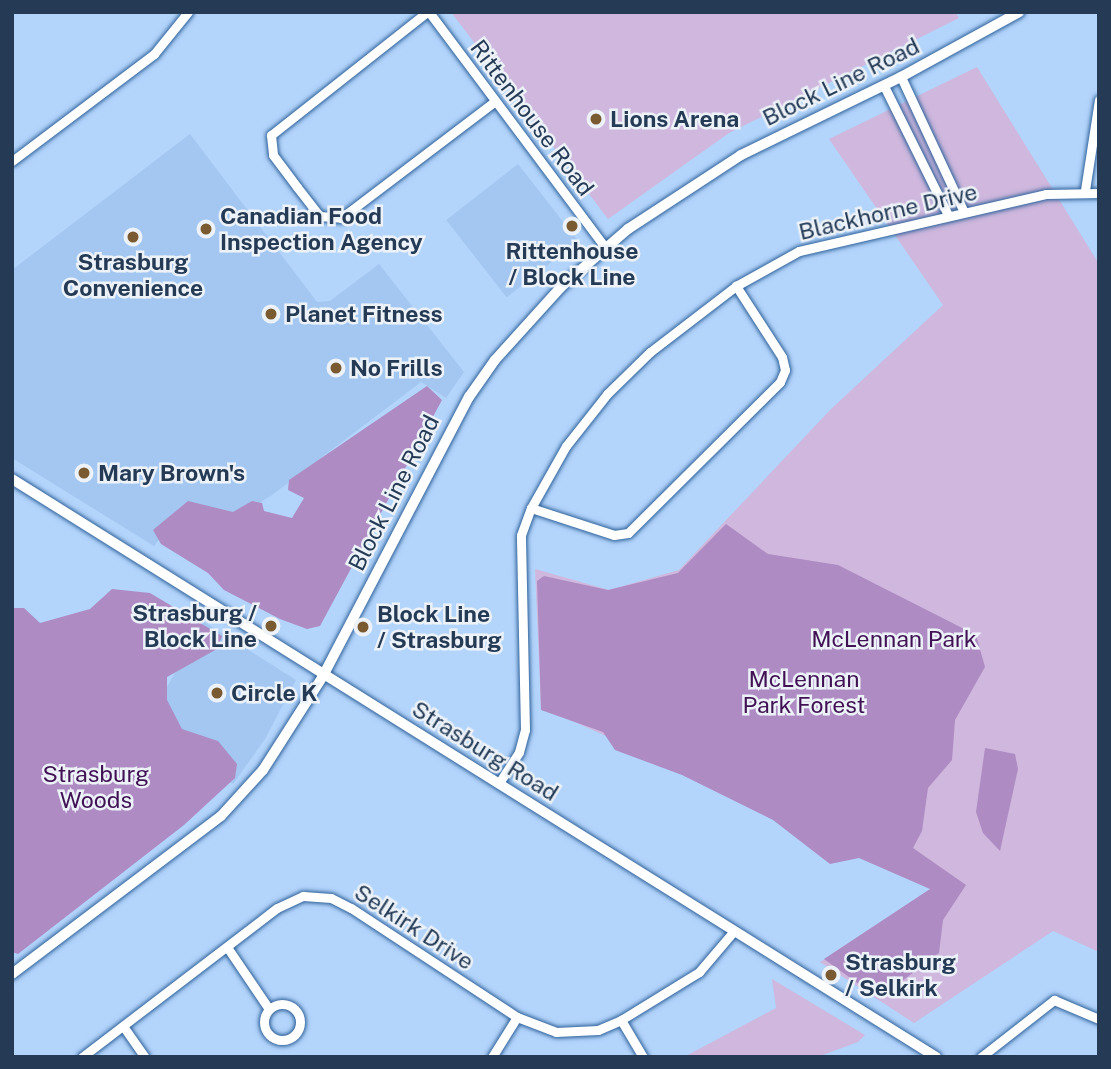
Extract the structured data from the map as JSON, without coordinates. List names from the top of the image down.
{
  "streets": {
    "street": [
      "Block Line Road",
      "Rittenhouse Road",
      "Blackhorne Drive",
      "Strasburg Road",
      "Selkirk Drive"
    ]
  },
  "crossings": [
    ["Block Line Road", "Rittenhouse Road"],
    ["Block Line Road", "Strasburg Road"],
    ["Blackhorne Drive", "Strasburg Road"],
    ["Strasburg Road", "Selkirk Drive"]
  ],
  "parks": ["McLennan Park", "McLennan Park Forest", "Strasburg Woods"],
  "places": [
    "Lions Arena",
    "Rittenhouse / Block Line",
    "Canadian Food Inspection Agency",
    "Strasburg Convenience",
    "Planet Fitness",
    "No Frills",
    "Mary Brown's",
    "Strasburg / Block Line",
    "Block Line / Strasburg",
    "Circle K",
    "Strasburg / Selkirk"
  ]
}
